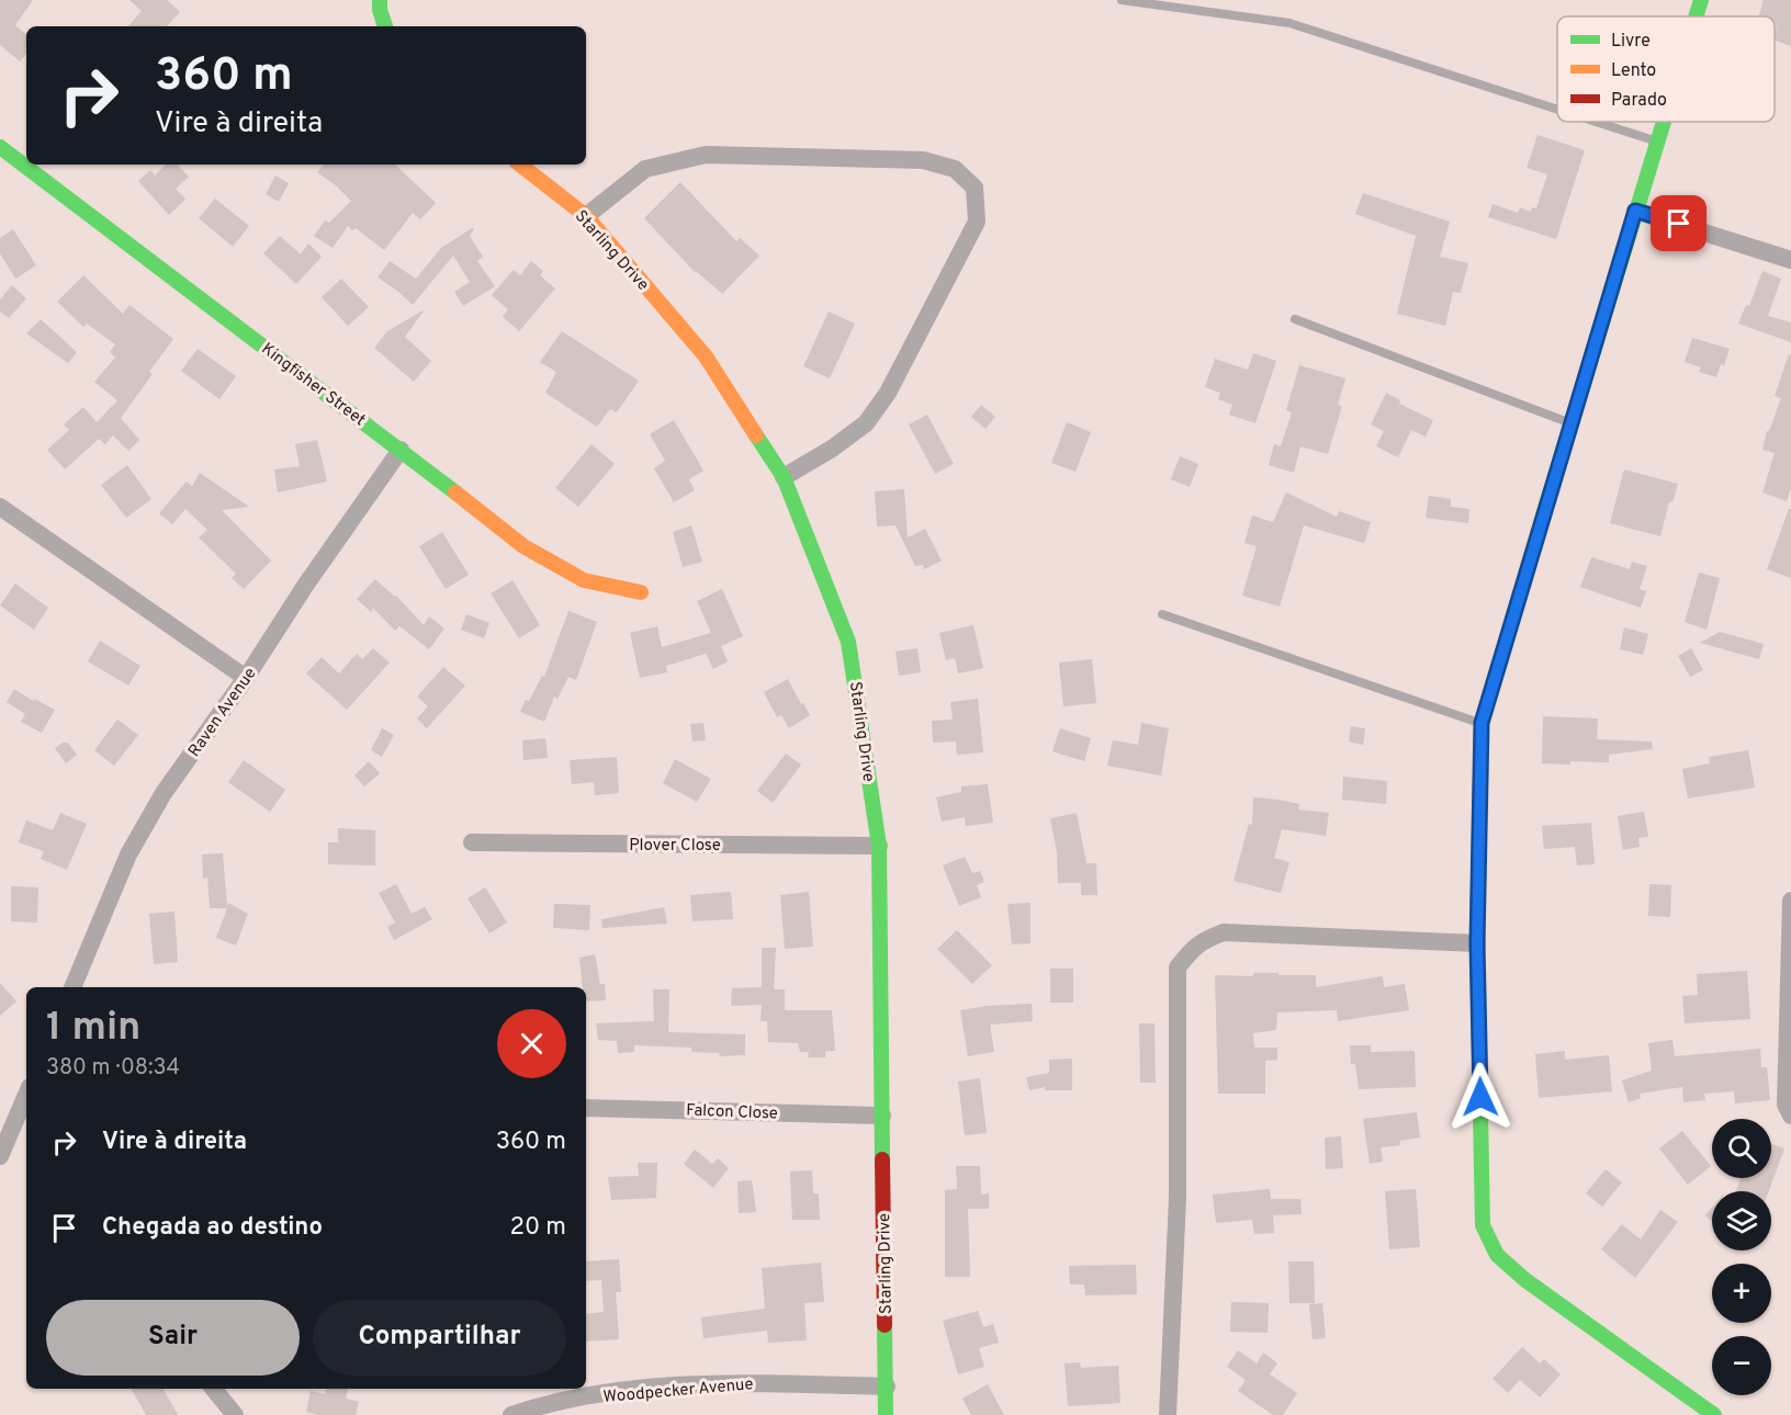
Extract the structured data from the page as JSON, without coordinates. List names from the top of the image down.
{
  "streets": {
    "street": [
      "Starling Drive",
      "Kingfisher Street",
      "Raven Avenue",
      "Plover Close",
      "Falcon Close",
      "Woodpecker Avenue"
    ]
  },
  "crossings": [
    ["Starling Drive", "Plover Close"],
    ["Starling Drive", "Falcon Close"],
    ["Starling Drive", "Woodpecker Avenue"],
    ["Kingfisher Street", "Raven Avenue"]
  ],
  "legend": ["Livre", "Lento", "Parado"],
  "page": {
    "turn": ["360 m", "Vire à direita"],
    "heading": ["1 min", "380 m · 08:34"],
    "list": [
      {
        "name": "Vire à direita",
        "value": "360 m"
      },
      {
        "name": "Chegada ao destino",
        "value": "20 m"
      }
    ],
    "map_buttons": ["+", "−"],
    "buttons": ["Sair", "Compartilhar"]
  }
}
